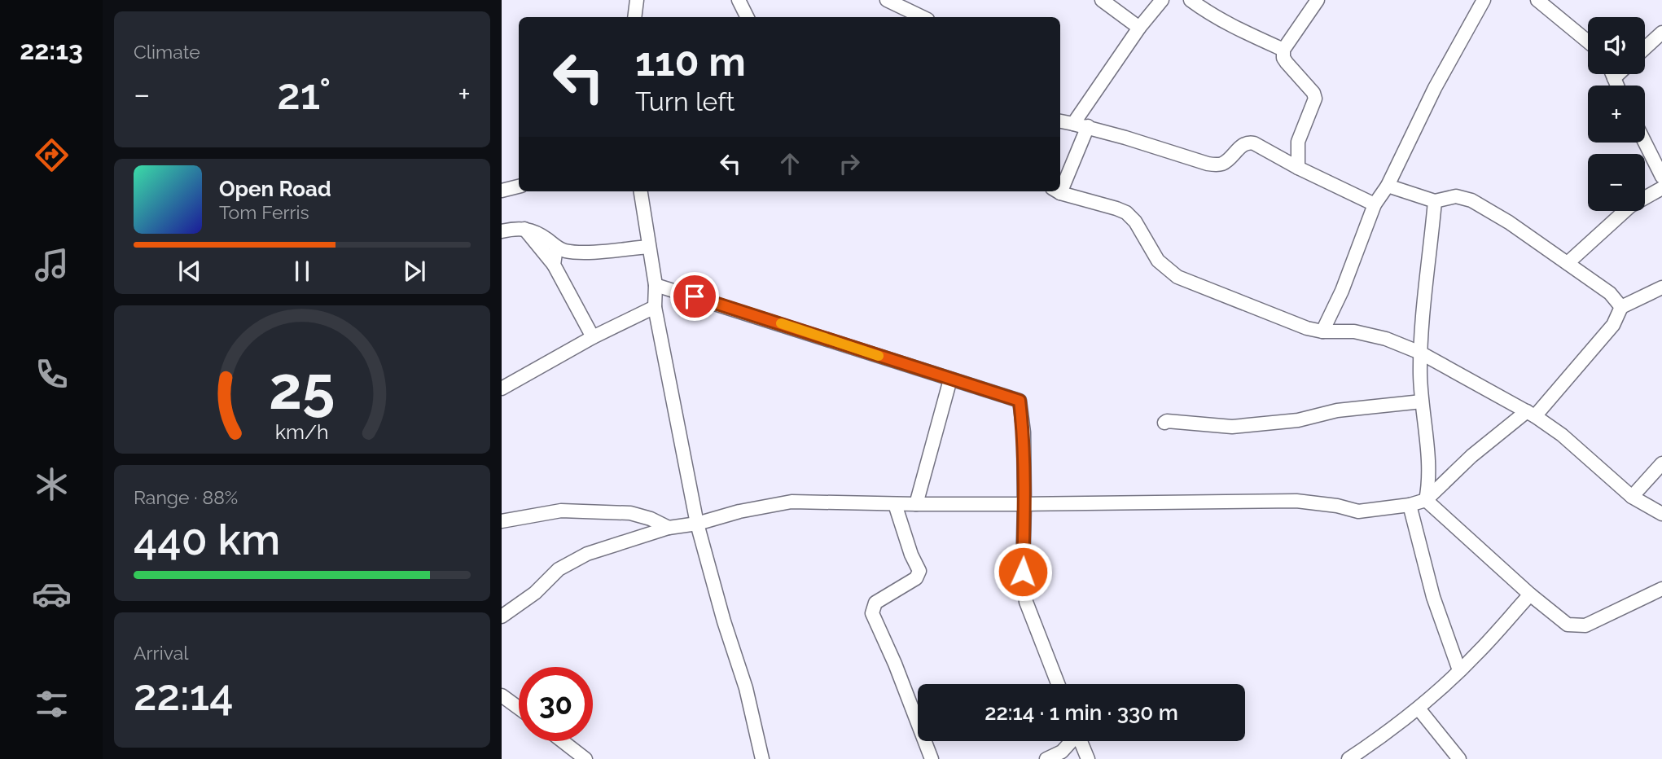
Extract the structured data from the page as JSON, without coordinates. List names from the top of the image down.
{
  "page": {
    "tabs": "22:13",
    "tile": [
      "Climate",
      ["Range · 88%", "440 km"],
      ["Arrival", "22:14"]
    ],
    "map_buttons": ["+", "−"],
    "turn": ["110 m", "Turn left"],
    "heat": ["−", "21°", "+"],
    "song": ["Open Road", "Tom Ferris"],
    "limit": "30",
    "trip": "22:14 · 1 min · 330 m",
    "gauge": ["25", "km/h"]
  }
}
